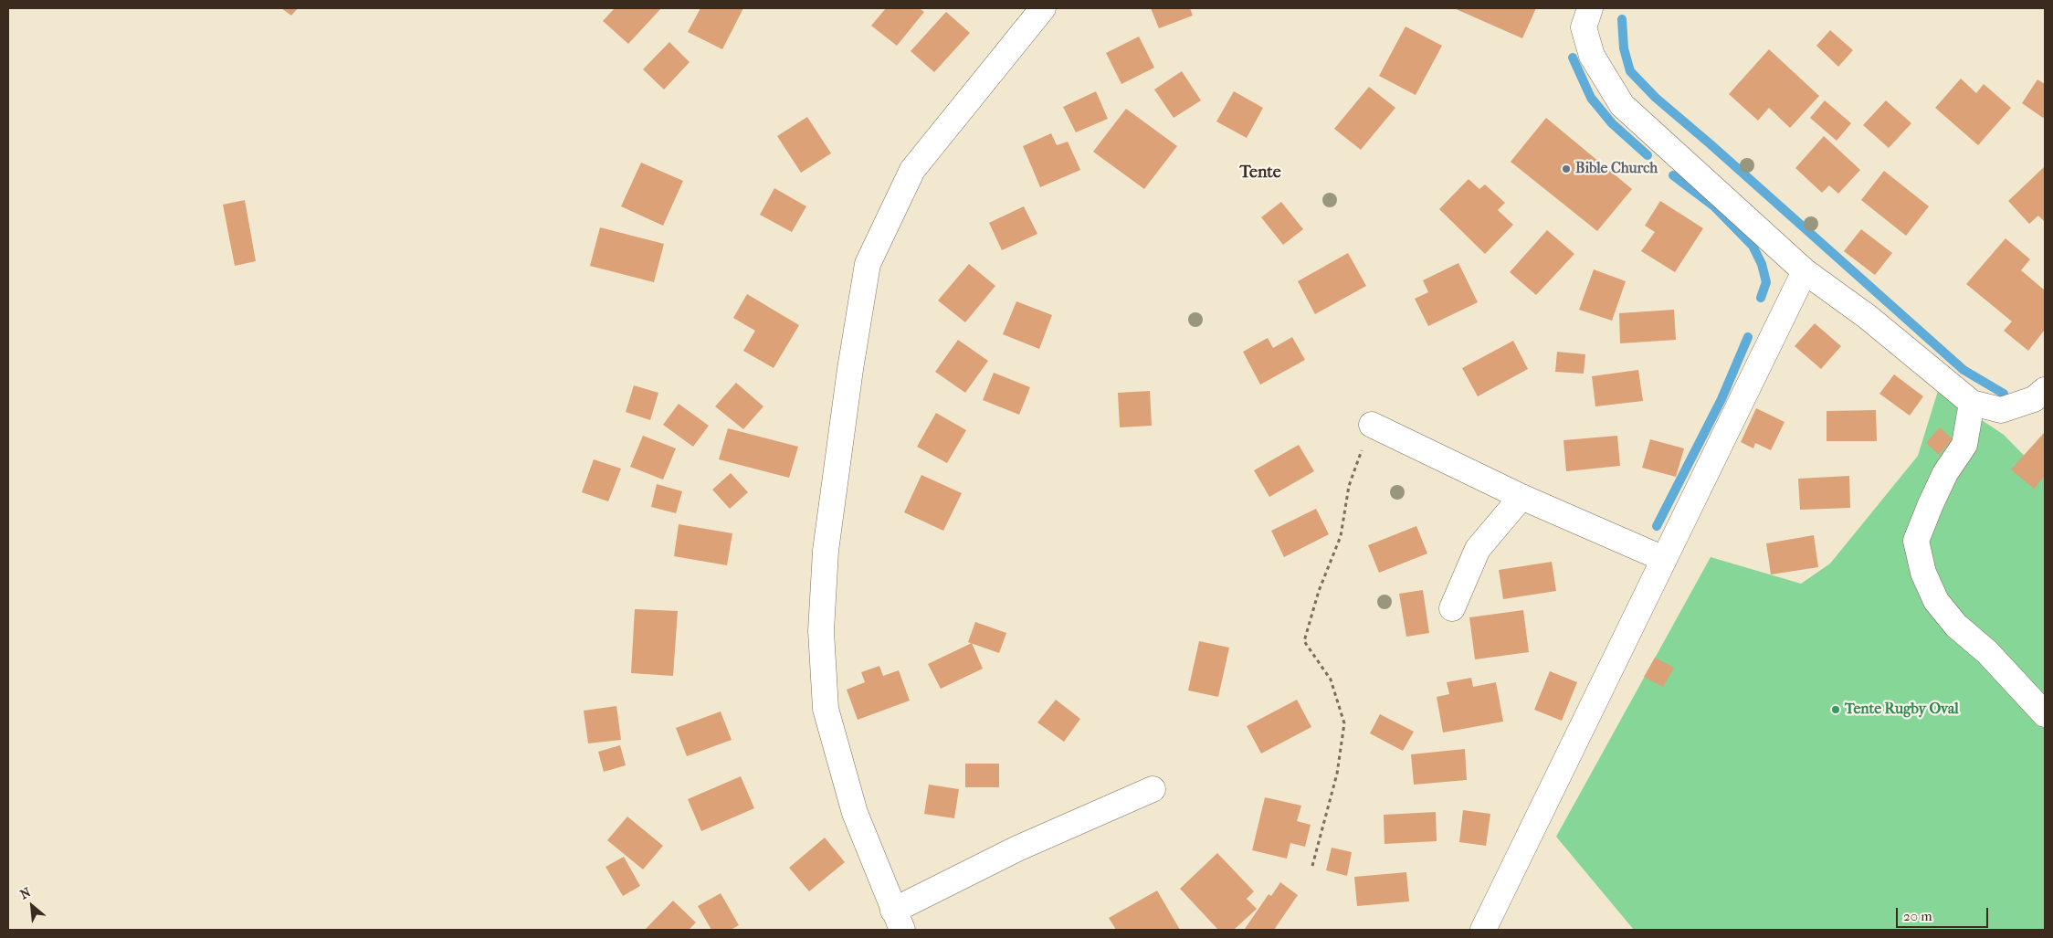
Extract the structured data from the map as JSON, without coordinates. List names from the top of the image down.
{
  "districts": ["Tente"],
  "places": ["Bible Church", "Tente Rugby Oval"],
  "scale_bar": "20 m",
  "north": "top left"
}
